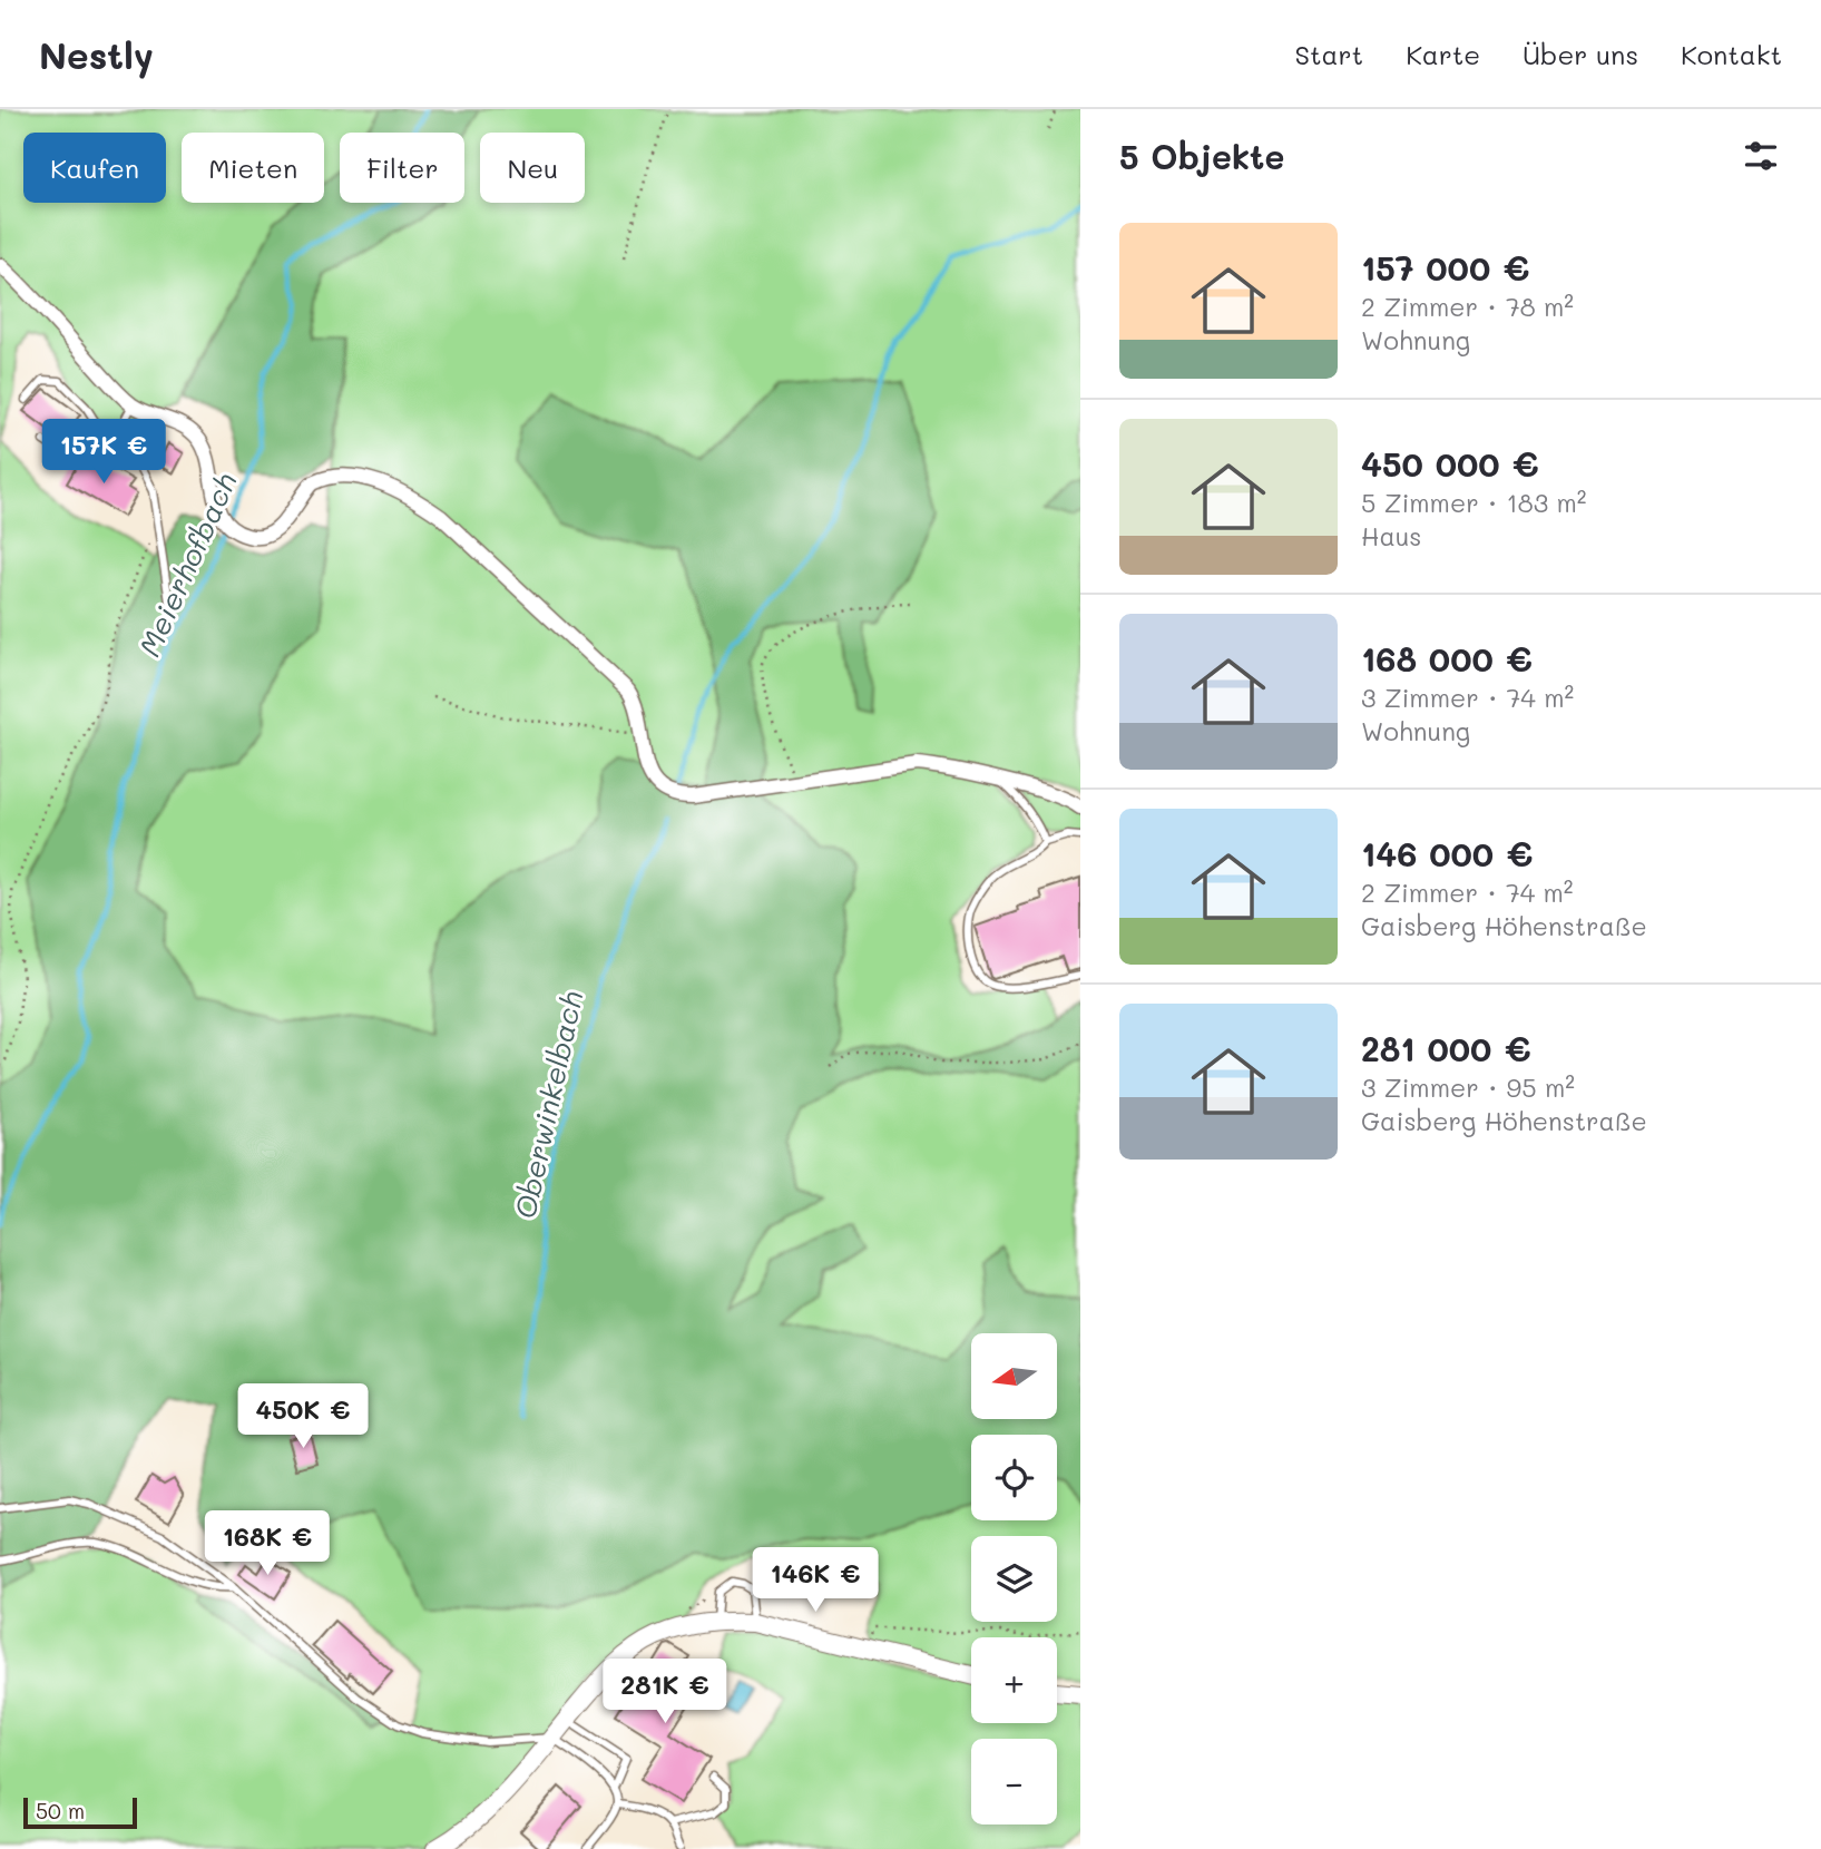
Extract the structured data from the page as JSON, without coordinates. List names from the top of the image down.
{
  "water": ["Meierhofbach", "Oberwinkelbach"],
  "scale_bar": "50 m",
  "north": "left",
  "page": {
    "header": "Nestly",
    "nav": [
      "Start",
      "Karte",
      "Über uns",
      "Kontakt"
    ],
    "heading": "5 Objekte",
    "chip": [
      "Kaufen",
      "Mieten",
      "Filter",
      "Neu"
    ],
    "list": [
      {
        "name": "157 000 €",
        "note": "2 Zimmer · 78 m² · Wohnung"
      },
      {
        "name": "450 000 €",
        "note": "5 Zimmer · 183 m² · Haus"
      },
      {
        "name": "168 000 €",
        "note": "3 Zimmer · 74 m² · Wohnung"
      },
      {
        "name": "146 000 €",
        "note": "2 Zimmer · 74 m² · Gaisberg Höhenstraße"
      },
      {
        "name": "281 000 €",
        "note": "3 Zimmer · 95 m² · Gaisberg Höhenstraße"
      }
    ],
    "price": [
      "157K €",
      "450K €",
      "168K €",
      "146K €",
      "281K €"
    ],
    "map_buttons": ["+", "−"],
    "scale": "50 m"
  }
}
